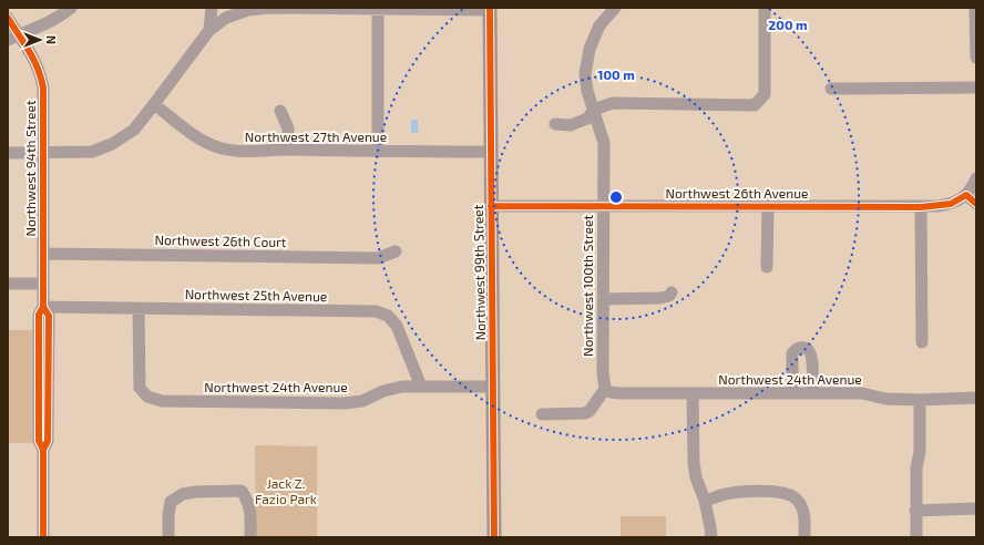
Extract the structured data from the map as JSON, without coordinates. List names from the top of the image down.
{
  "streets": {
    "main road": ["Northwest 99th Street"],
    "street": [
      "Northwest 27th Avenue",
      "Northwest 94th Street",
      "Northwest 26th Avenue",
      "Northwest 26th Court",
      "Northwest 100th Street",
      "Northwest 25th Avenue",
      "Northwest 24th Avenue"
    ]
  },
  "crossings": [
    ["Northwest 27th Avenue", "Northwest 99th Street"],
    ["Northwest 94th Street", "Northwest 26th Court"],
    ["Northwest 94th Street", "Northwest 25th Avenue"],
    ["Northwest 26th Avenue", "Northwest 99th Street"],
    ["Northwest 26th Avenue", "Northwest 100th Street"],
    ["Northwest 99th Street", "Northwest 24th Avenue"],
    ["Northwest 100th Street", "Northwest 24th Avenue"],
    ["Northwest 25th Avenue", "Northwest 24th Avenue"]
  ],
  "parks": ["Jack Z. Fazio Park"],
  "north": "right",
  "rings": ["200 m", "100 m"]
}
